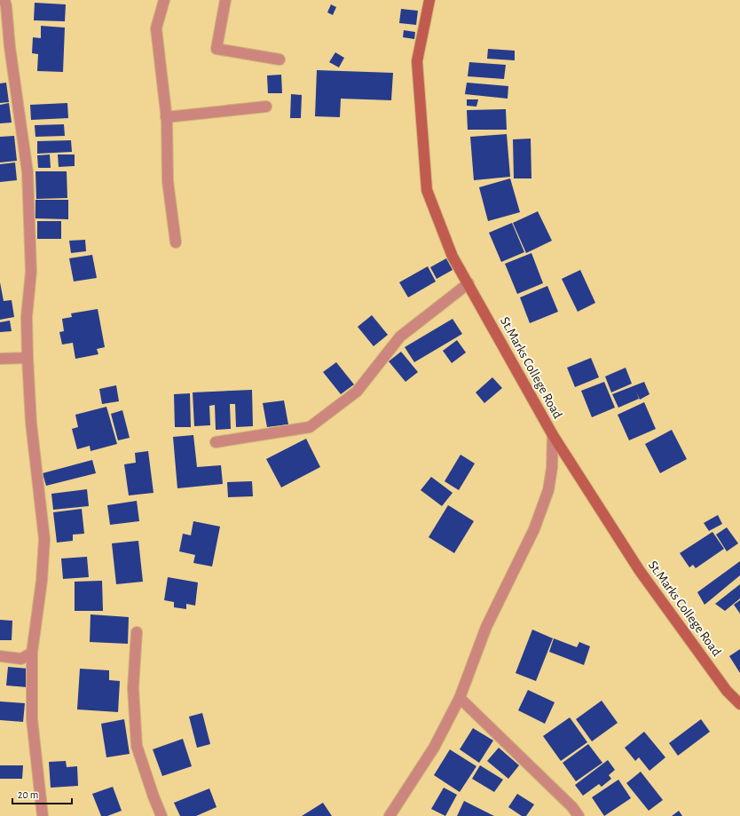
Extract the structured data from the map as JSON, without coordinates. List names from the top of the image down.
{
  "streets": {
    "main road": ["St.Marks College Road"]
  },
  "scale_bar": "20 m"
}
